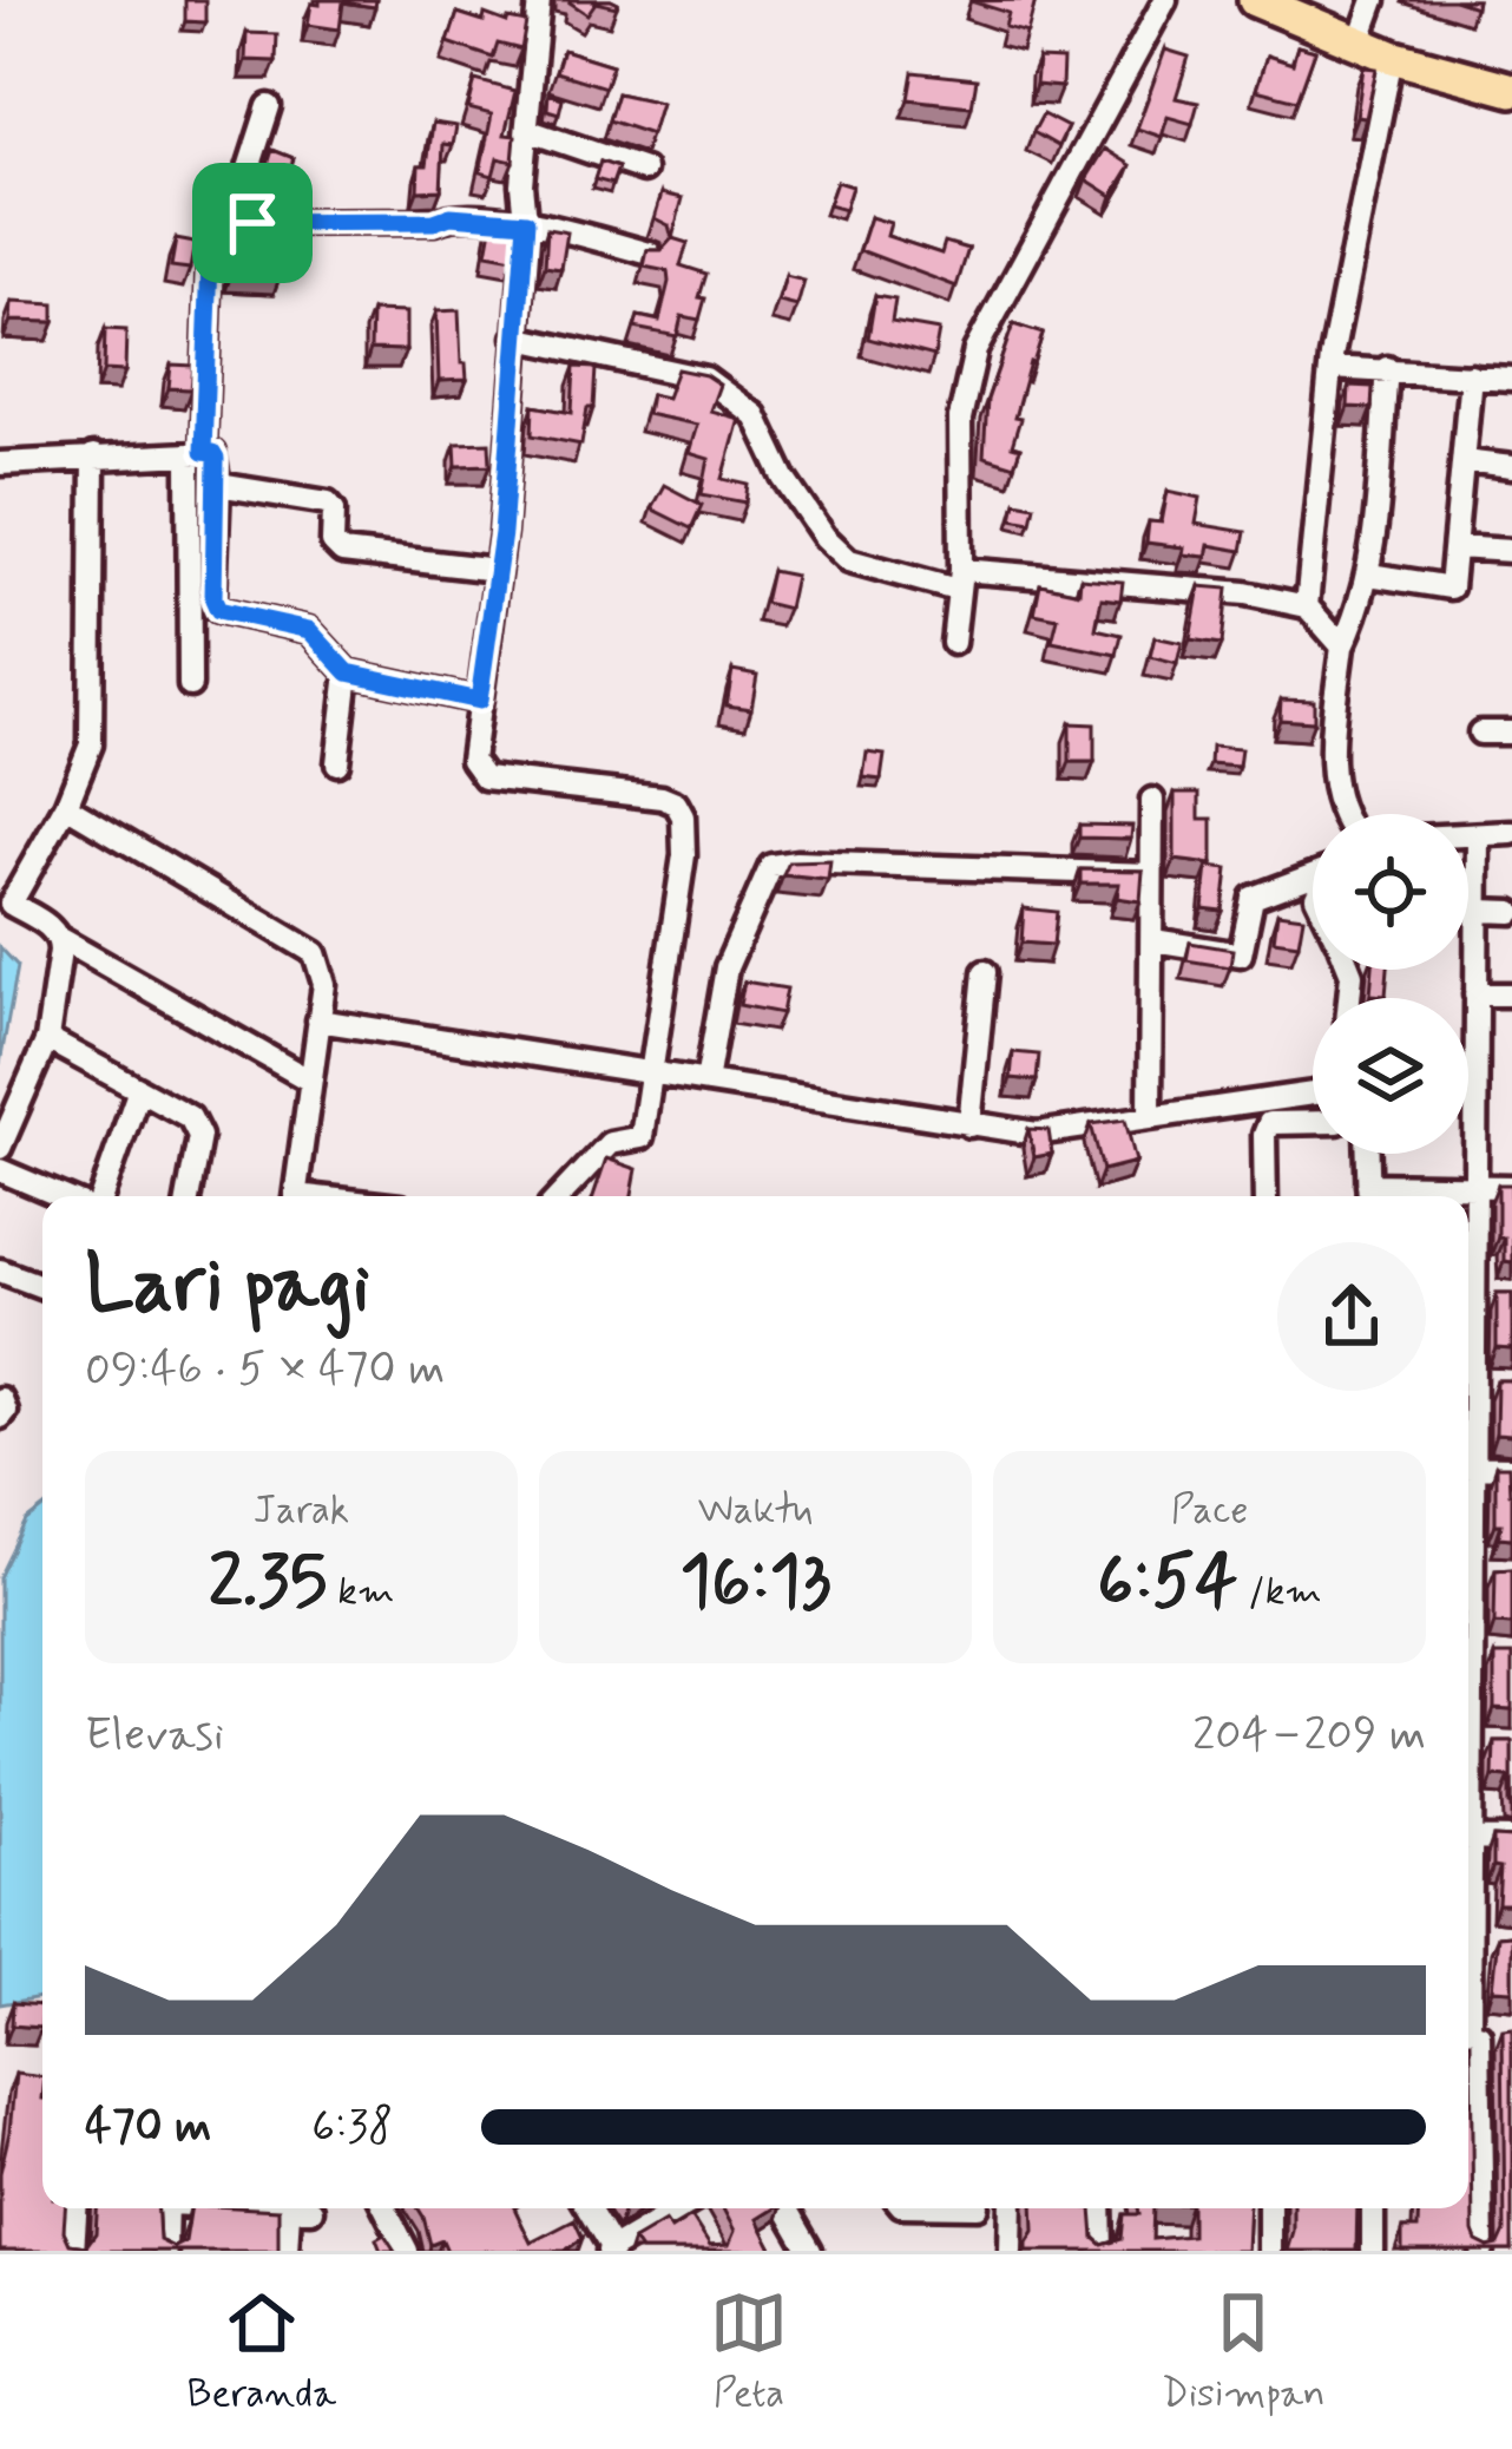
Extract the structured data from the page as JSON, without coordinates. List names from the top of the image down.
{
  "page": {
    "heading": ["Lari pagi", "09:46 · 5 × 470 m"],
    "stats": [
      ["Jarak", "2.35 km"],
      ["Waktu", "16:13"],
      ["Pace", "6:54 /km"]
    ],
    "chart": ["Elevasi", "204–209 m"],
    "list": [
      {
        "name": "470 m",
        "note": "6:38"
      }
    ],
    "tabs": ["Beranda", "Peta", "Disimpan"]
  }
}
